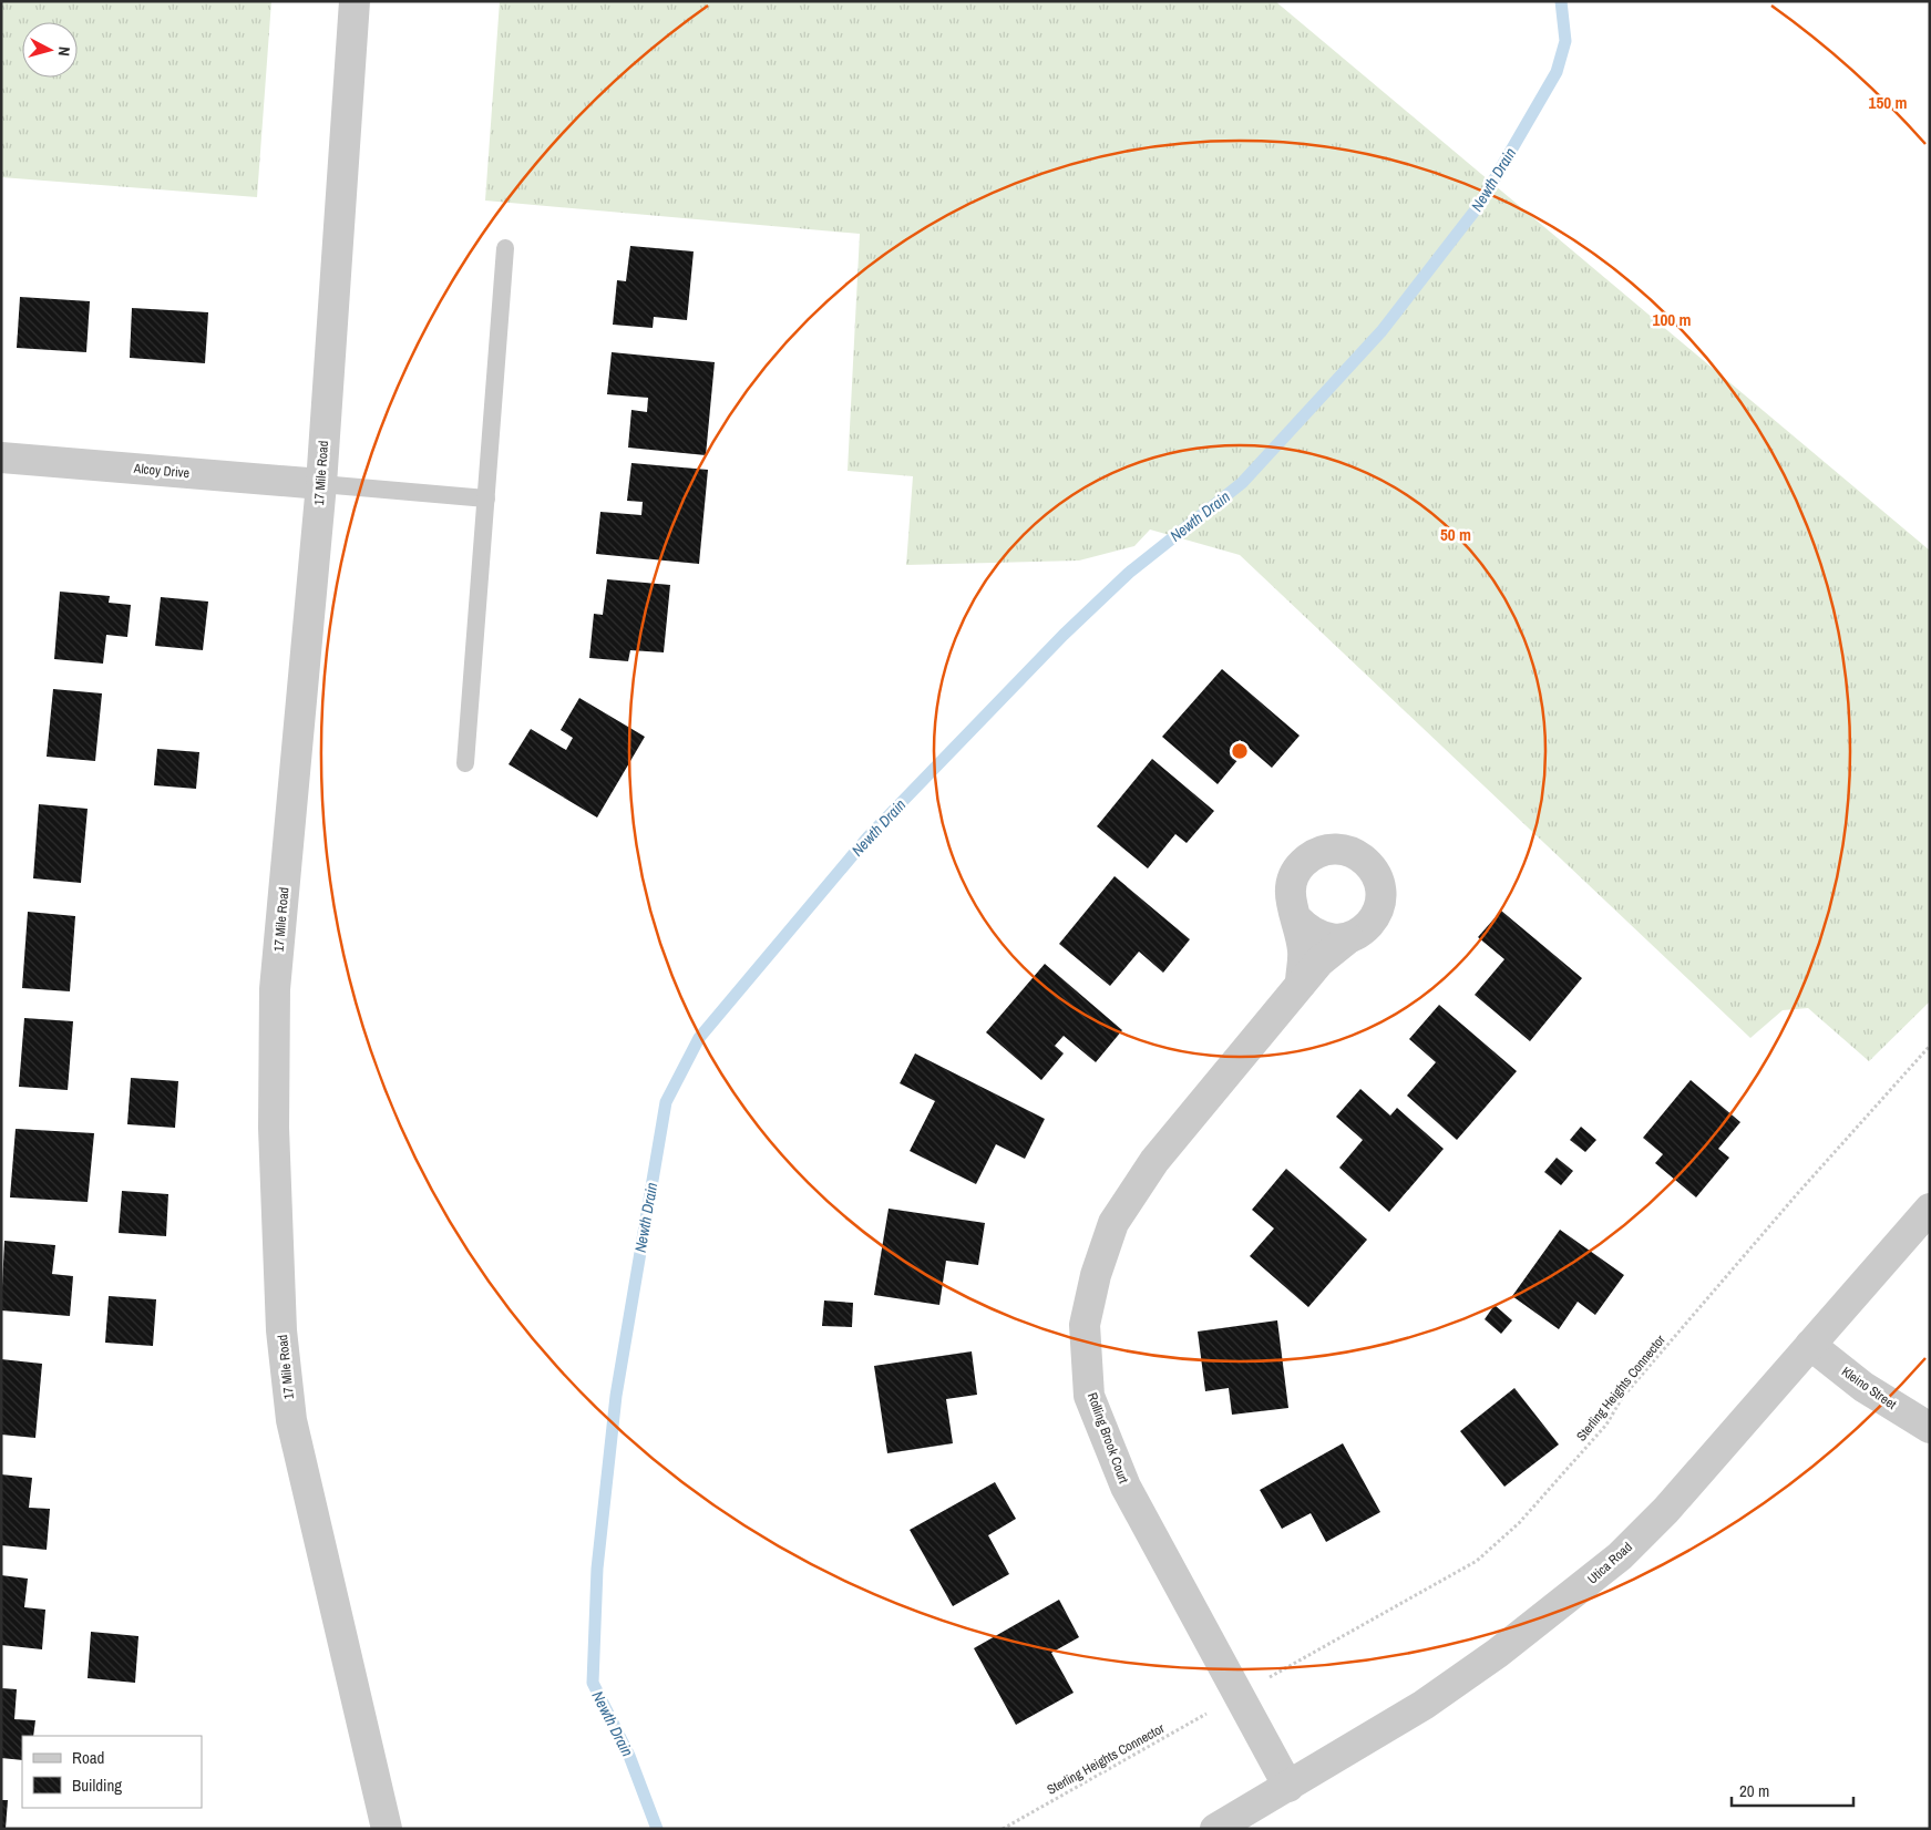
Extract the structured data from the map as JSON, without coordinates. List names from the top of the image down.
{
  "streets": {
    "street": [
      "Alcoy Drive",
      "17 Mile Road",
      "Kleino Street",
      "Rolling Brook Court",
      "Utica Road"
    ],
    "path": ["Sterling Heights Connector"]
  },
  "crossings": [
    ["Alcoy Drive", "17 Mile Road"],
    ["Kleino Street", "Utica Road"],
    ["Rolling Brook Court", "Utica Road"]
  ],
  "water": ["Newth Drain"],
  "legend": ["Road", "Building"],
  "scale_bar": "20 m",
  "north": "right",
  "rings": ["150 m", "100 m", "50 m"]
}
